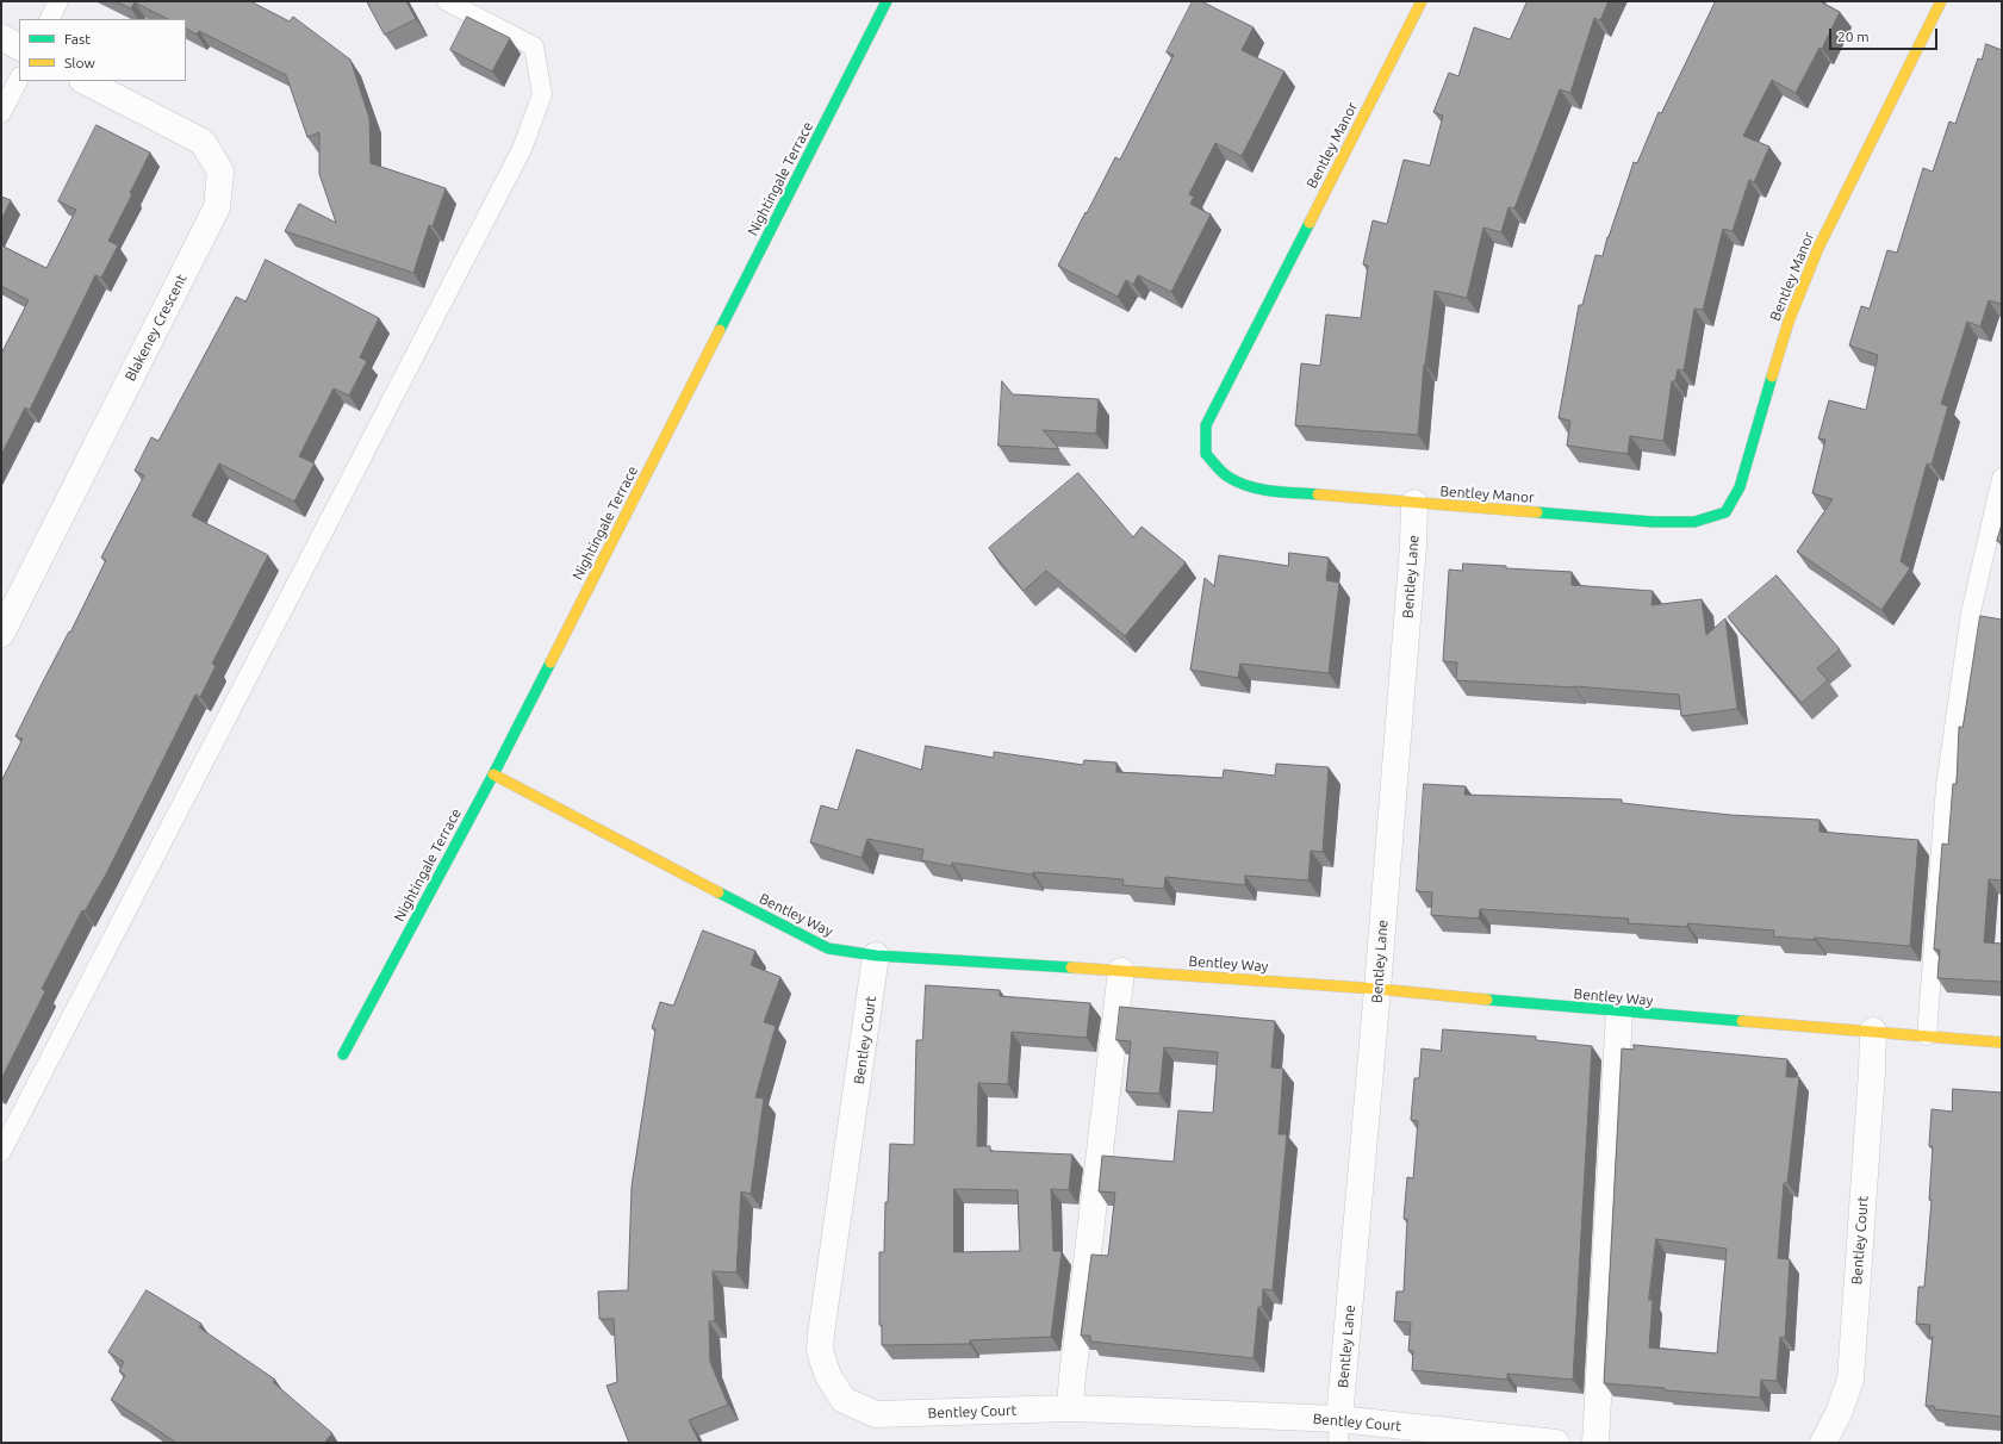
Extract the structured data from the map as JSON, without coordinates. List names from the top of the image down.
{
  "streets": {
    "street": [
      "Bentley Manor",
      "Nightingale Terrace",
      "Blakeney Crescent",
      "Bentley Lane",
      "Bentley Way",
      "Bentley Court"
    ]
  },
  "crossings": [
    ["Bentley Manor", "Bentley Lane"],
    ["Nightingale Terrace", "Bentley Way"],
    ["Bentley Lane", "Bentley Way"],
    ["Bentley Lane", "Bentley Court"],
    ["Bentley Way", "Bentley Court"]
  ],
  "legend": ["Fast", "Slow"],
  "scale_bar": "20 m"
}
